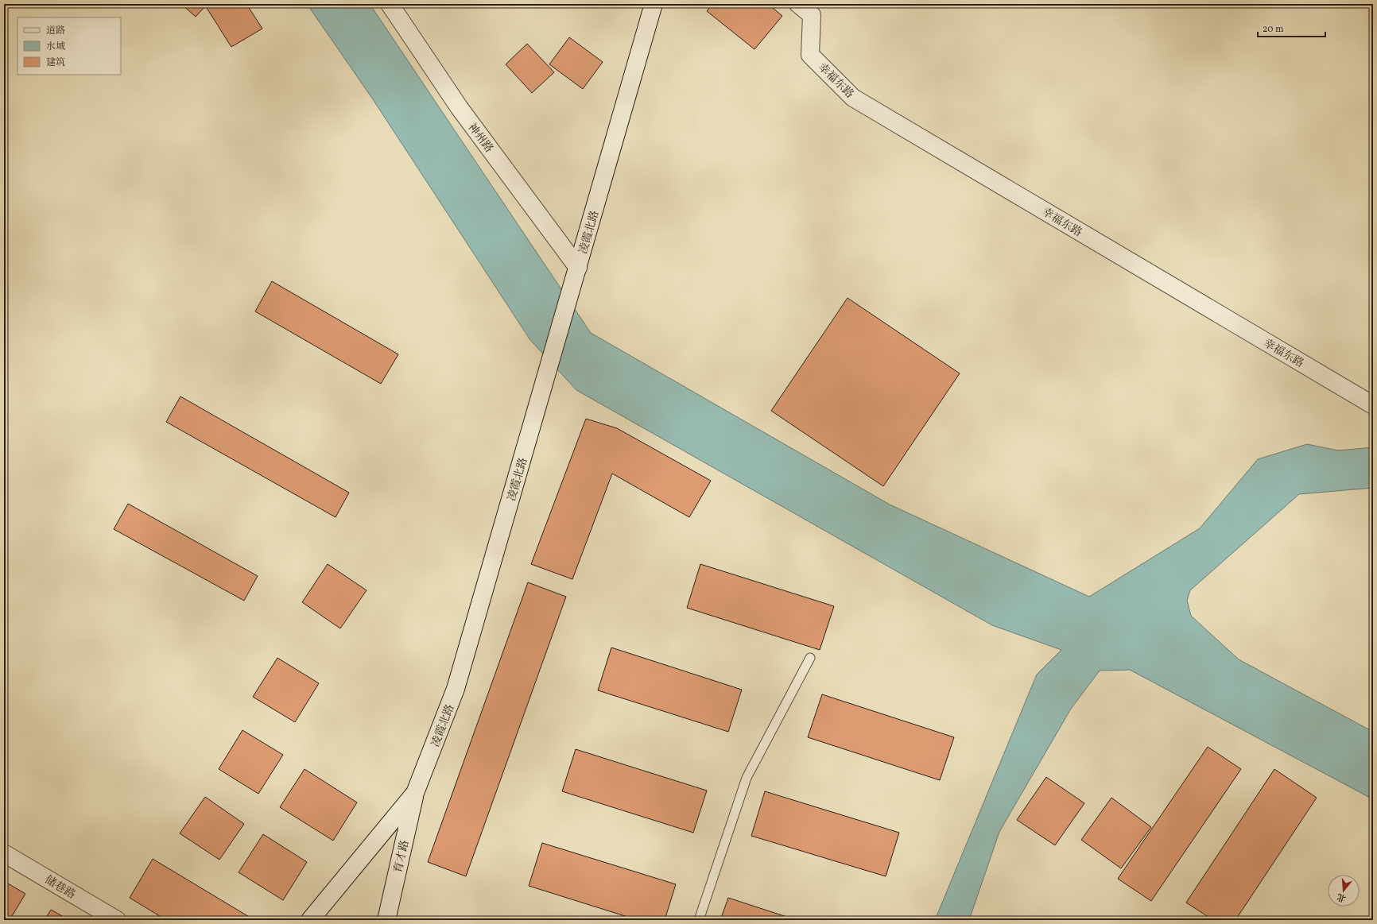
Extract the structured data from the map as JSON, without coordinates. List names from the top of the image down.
{
  "streets": {
    "street": [
      "幸福东路",
      "神州路",
      "凌霞北路",
      "育才路",
      "储巷路"
    ]
  },
  "crossings": [
    ["神州路", "凌霞北路"],
    ["凌霞北路", "育才路"]
  ],
  "legend": ["道路", "水域", "建筑"],
  "scale_bar": "20 m",
  "north": "bottom"
}
